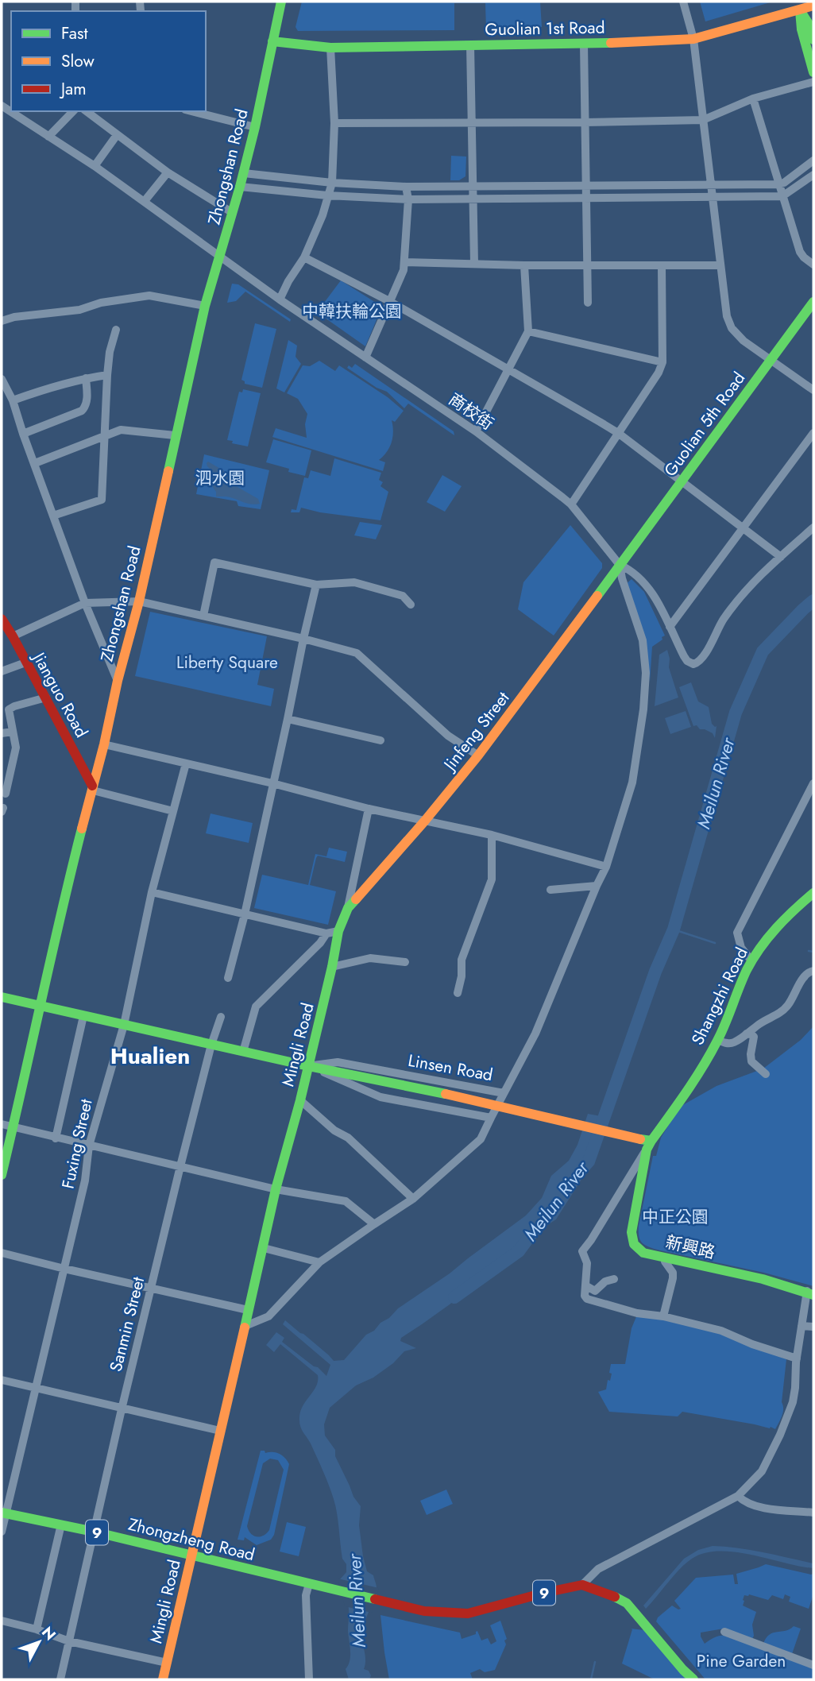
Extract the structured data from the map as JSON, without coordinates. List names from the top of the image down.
{
  "streets": {
    "street": [
      "Guolian 1st Road",
      "Zhongshan Road",
      "商校街",
      "Guolian 5th Road",
      "Jianguo Road",
      "Jinfeng Street",
      "Shangzhi Road",
      "Mingli Road",
      "Linsen Road",
      "Fuxing Street",
      "新興路",
      "Sanmin Street",
      "9",
      "Zhongzheng Road"
    ]
  },
  "crossings": [
    ["Guolian 1st Road", "Zhongshan Road"],
    ["Zhongshan Road", "商校街"],
    ["Zhongshan Road", "Jianguo Road"],
    ["Zhongshan Road", "Linsen Road"],
    ["商校街", "Guolian 5th Road"],
    ["商校街", "Jinfeng Street"],
    ["Guolian 5th Road", "Jinfeng Street"],
    ["Jinfeng Street", "Mingli Road"],
    ["Shangzhi Road", "Linsen Road"],
    ["Shangzhi Road", "新興路"],
    ["Mingli Road", "Linsen Road"],
    ["Mingli Road", "Zhongzheng Road"],
    ["Linsen Road", "Fuxing Street"],
    ["Linsen Road", "新興路"],
    ["Linsen Road", "Sanmin Street"],
    ["Fuxing Street", "Zhongzheng Road"],
    ["Sanmin Street", "Zhongzheng Road"],
    ["9", "Zhongzheng Road"]
  ],
  "districts": ["Hualien"],
  "water": ["Meilun River"],
  "parks": [
    "中韓扶輪公園",
    "泗水園",
    "Liberty Square",
    "中正公園",
    "Pine Garden"
  ],
  "legend": ["Fast", "Slow", "Jam"],
  "north": "top right"
}
